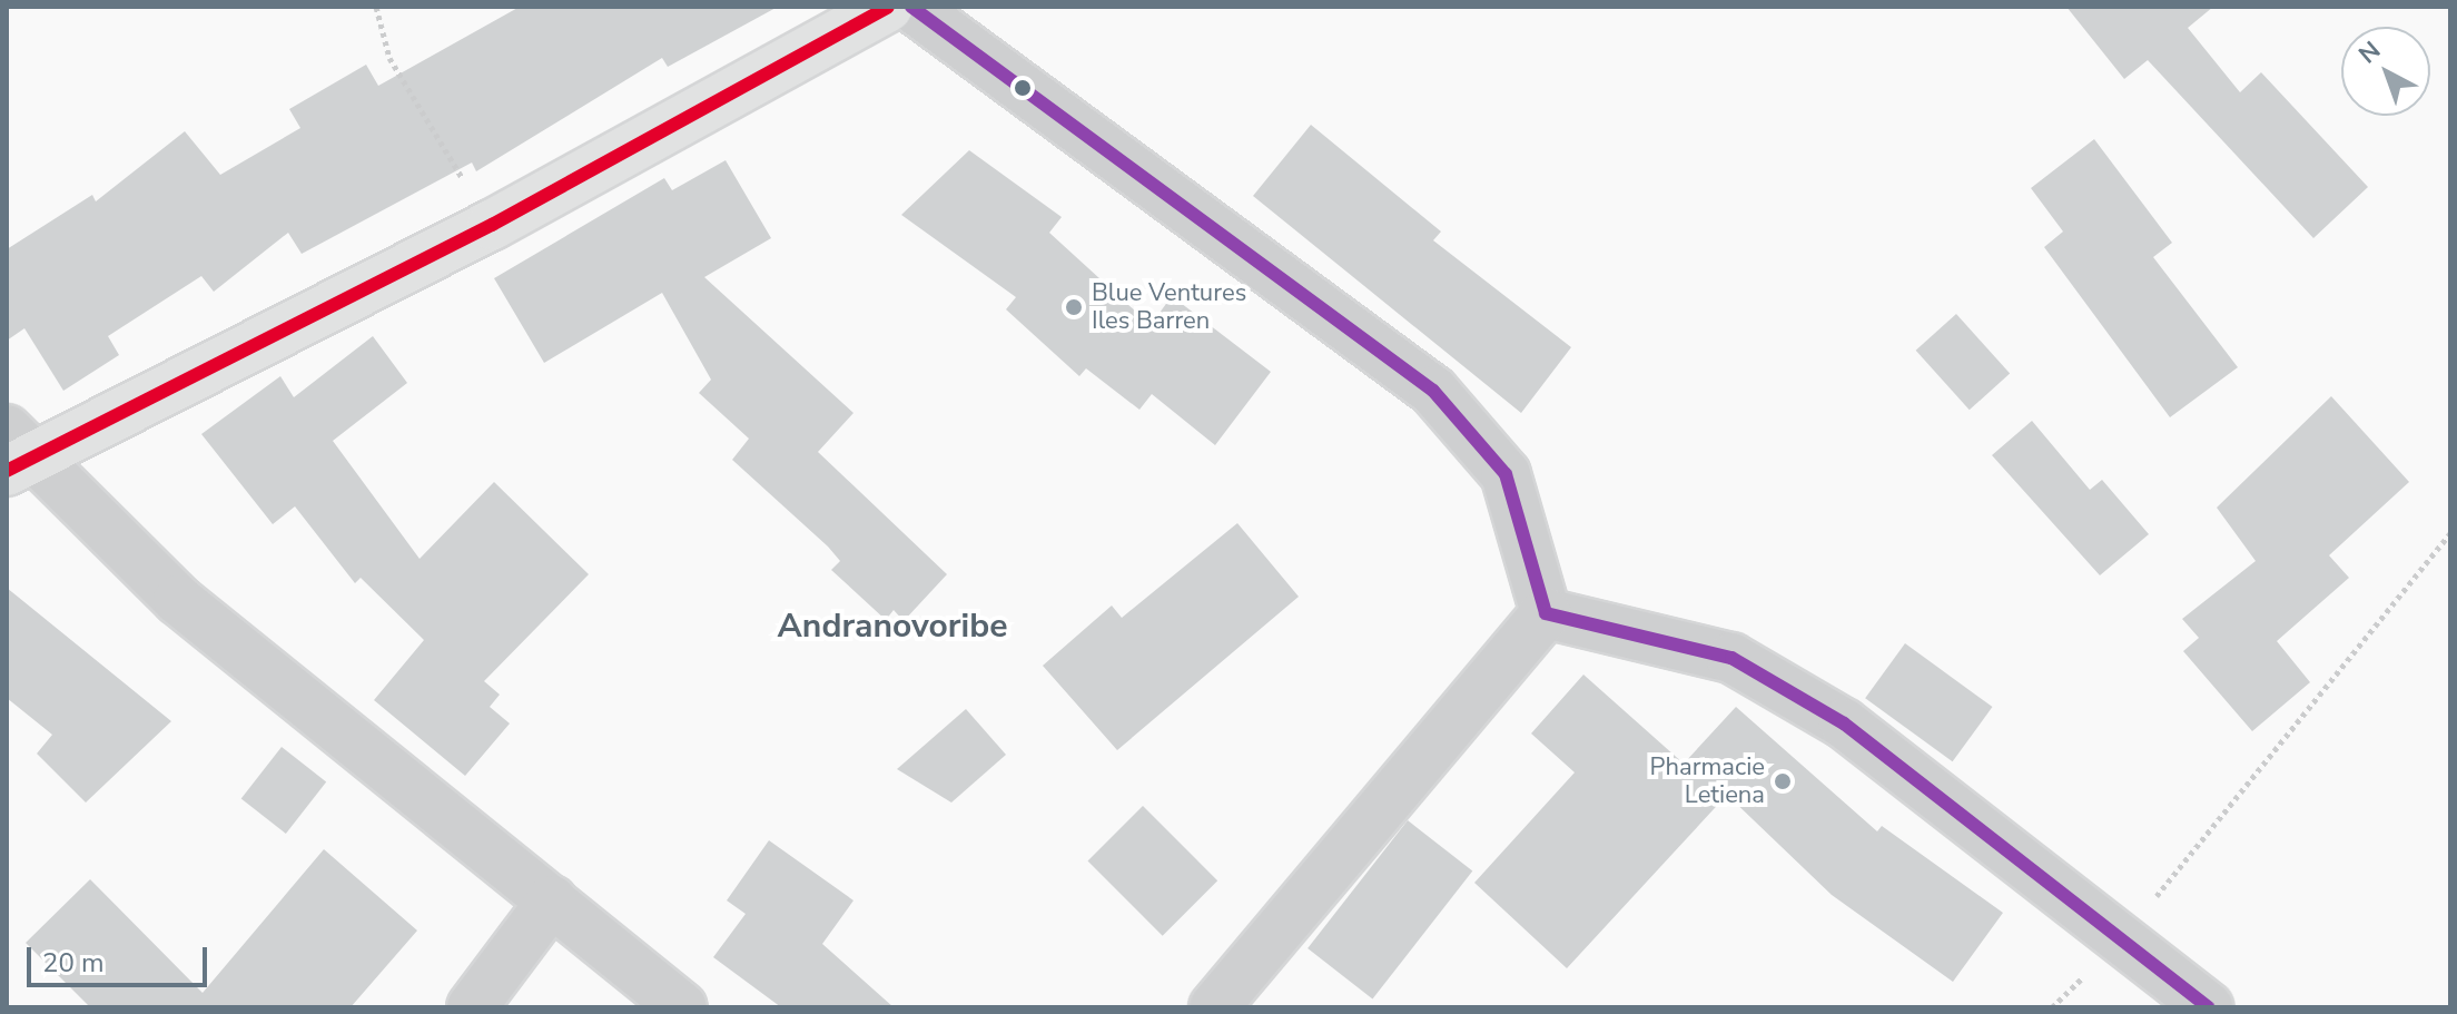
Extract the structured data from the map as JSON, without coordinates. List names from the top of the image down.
{
  "districts": ["Andranovoribe"],
  "places": ["Blue Ventures Iles Barren", "Pharmacie Letiena"],
  "scale_bar": "20 m",
  "north": "top left"
}
